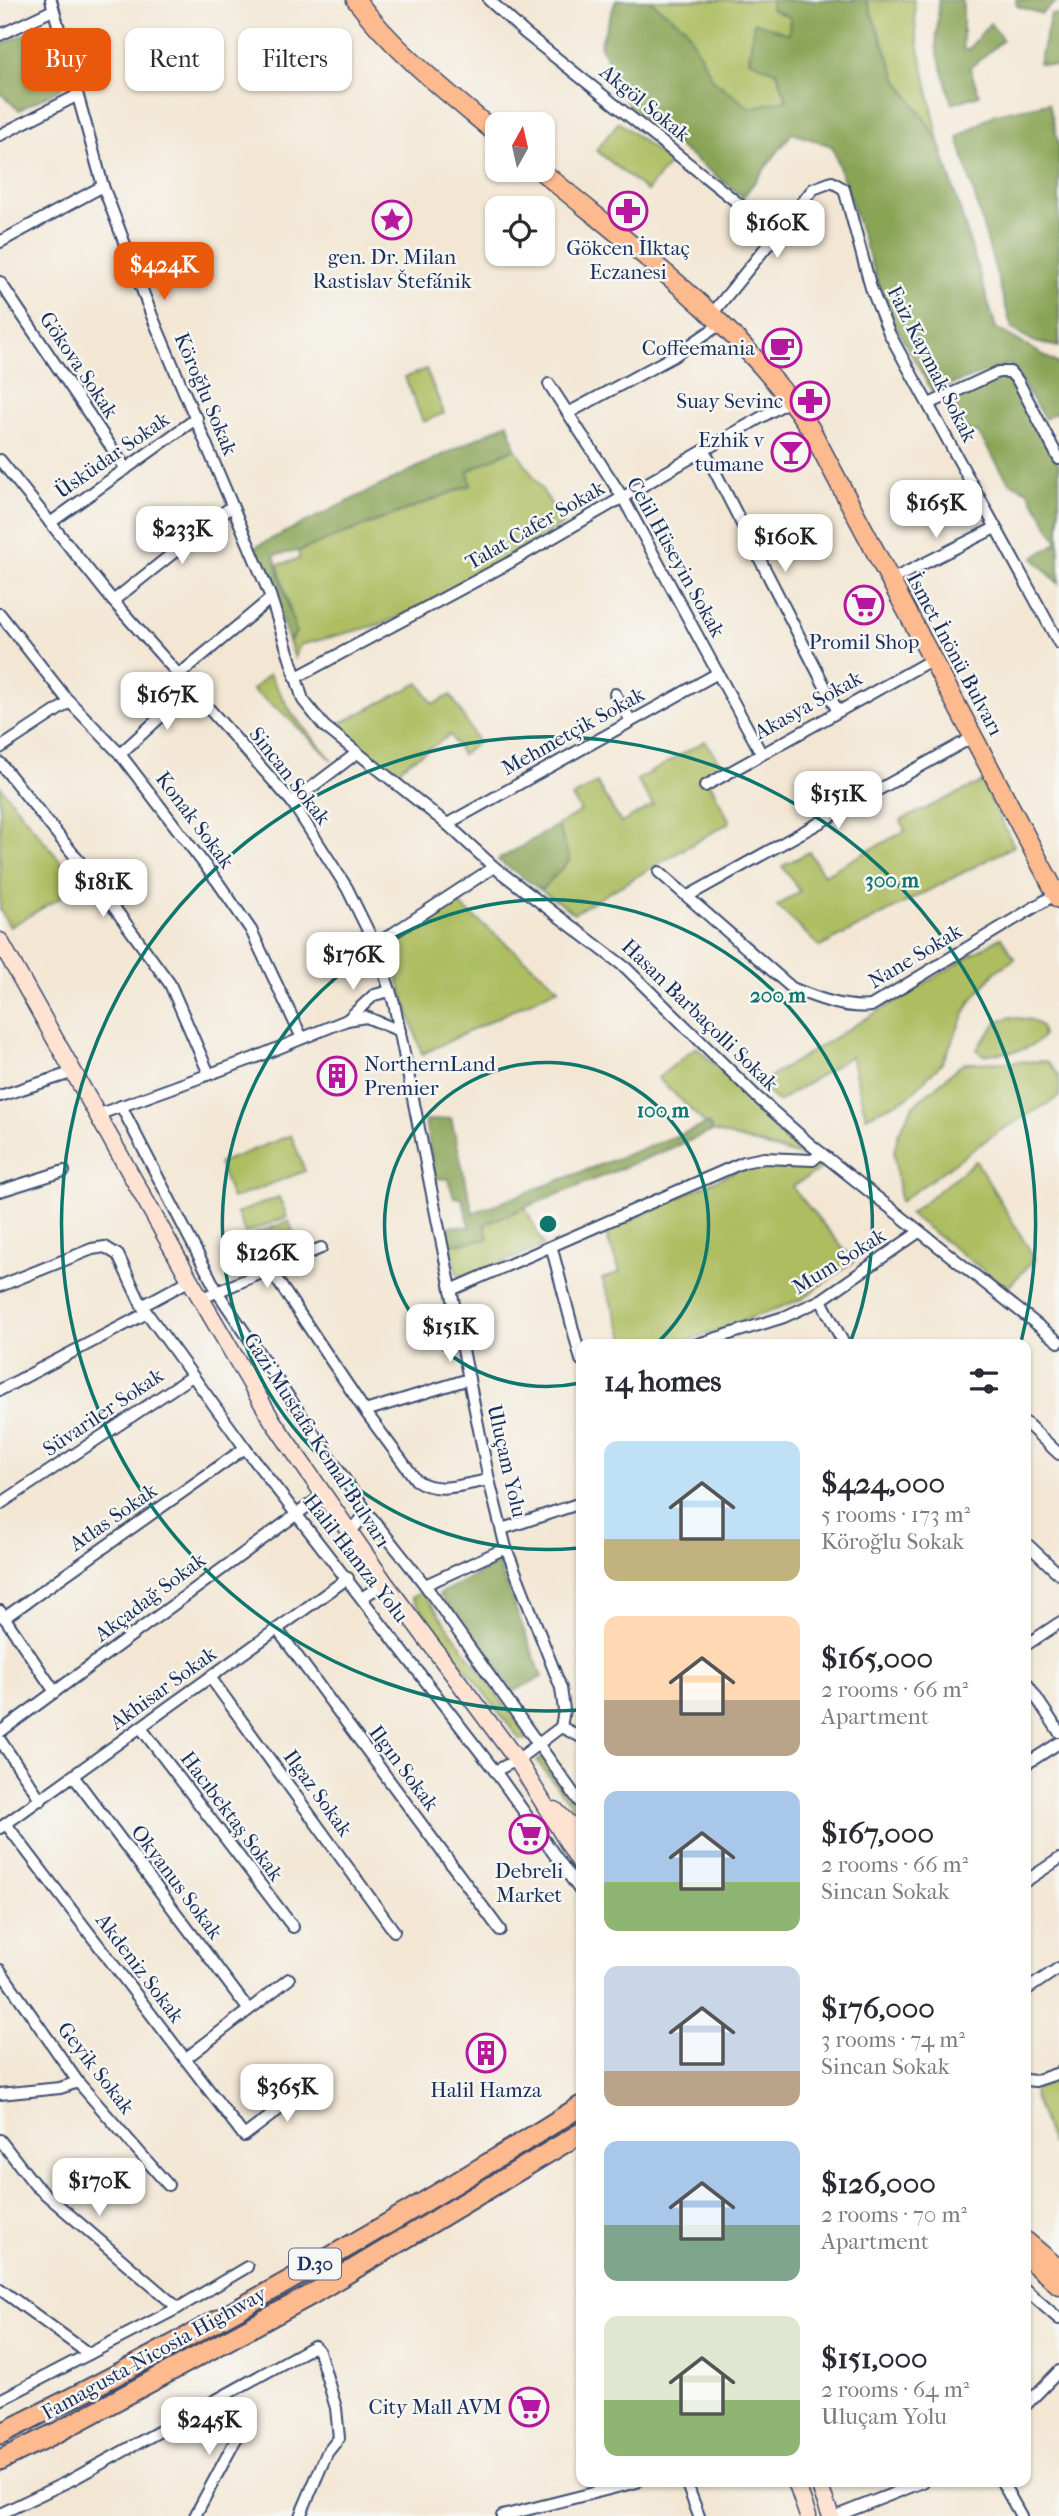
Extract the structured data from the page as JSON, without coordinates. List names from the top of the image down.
{
  "streets": {
    "highway": ["D.30", "Famagusta-Nicosia Highway"],
    "main road": ["İsmet İnönü Bulvarı", "Gazi Mustafa Kemal Bulvarı"],
    "street": [
      "Akgöl Sokak",
      "Faiz Kaymak Sokak",
      "Gökova Sokak",
      "Köroğlu Sokak",
      "Üsküdar Sokak",
      "Talat Cafer Sokak",
      "Celil Hüseyin Sokak",
      "Akasya Sokak",
      "Mehmetçik Sokak",
      "Sincan Sokak",
      "Konak Sokak",
      "Nane Sokak",
      "Hasan Barbaçolli Sokak",
      "Mum Sokak",
      "Süvariler Sokak",
      "Uluçam Yolu",
      "Atlas Sokak",
      "Halil Hamza Yolu",
      "Akçadağ Sokak",
      "Akhisar Sokak",
      "Ilgın Sokak",
      "Ilgaz Sokak",
      "Hacıbektaş Sokak",
      "Okyanus Sokak",
      "Akdeniz Sokak",
      "Geyik Sokak"
    ]
  },
  "crossings": [
    ["Akgöl Sokak", "Faiz Kaymak Sokak"],
    ["Gökova Sokak", "Üsküdar Sokak"],
    ["Köroğlu Sokak", "Üsküdar Sokak"],
    ["Köroğlu Sokak", "Hasan Barbaçolli Sokak"],
    ["Üsküdar Sokak", "Sincan Sokak"],
    ["Talat Cafer Sokak", "Celil Hüseyin Sokak"],
    ["Talat Cafer Sokak", "İsmet İnönü Bulvarı"],
    ["Talat Cafer Sokak", "Hasan Barbaçolli Sokak"],
    ["Celil Hüseyin Sokak", "Akasya Sokak"],
    ["Celil Hüseyin Sokak", "Mehmetçik Sokak"],
    ["İsmet İnönü Bulvarı", "Akasya Sokak"],
    ["İsmet İnönü Bulvarı", "Nane Sokak"],
    ["Mehmetçik Sokak", "Hasan Barbaçolli Sokak"],
    ["Sincan Sokak", "Uluçam Yolu"],
    ["Hasan Barbaçolli Sokak", "Mum Sokak"],
    ["Süvariler Sokak", "Halil Hamza Yolu"],
    ["Gazi Mustafa Kemal Bulvarı", "Akçadağ Sokak"],
    ["Atlas Sokak", "Halil Hamza Yolu"],
    ["Halil Hamza Yolu", "Akçadağ Sokak"],
    ["Halil Hamza Yolu", "Akhisar Sokak"],
    ["Akhisar Sokak", "Ilgın Sokak"],
    ["Akhisar Sokak", "Ilgaz Sokak"],
    ["Akhisar Sokak", "Hacıbektaş Sokak"],
    ["Akhisar Sokak", "Okyanus Sokak"],
    ["Akhisar Sokak", "Akdeniz Sokak"]
  ],
  "places": {
    "pharmacy": ["Gökcen İlktaç Eczanesi", "Suay Sevinc"],
    "place": ["gen. Dr. Milan Rastislav Štefánik"],
    "cafe": ["Coffeemania"],
    "bar": ["Ezhik v tumane"],
    "supermarket": ["Promil Shop", "Debreli Market", "City Mall AVM"],
    "building": ["NorthernLand Premier", "Halil Hamza"]
  },
  "north": "top",
  "page": {
    "chip": ["Buy", "Rent", "Filters"],
    "price": [
      "$160K",
      "$424K",
      "$165K",
      "$233K",
      "$160K",
      "$167K",
      "$151K",
      "$181K",
      "$176K",
      "$126K",
      "$151K",
      "$365K",
      "$170K",
      "$245K"
    ],
    "heading": "14 homes",
    "list": [
      {
        "name": "$424,000",
        "note": "5 rooms · 173 m² · Köroğlu Sokak"
      },
      {
        "name": "$165,000",
        "note": "2 rooms · 66 m² · Apartment"
      },
      {
        "name": "$167,000",
        "note": "2 rooms · 66 m² · Sincan Sokak"
      },
      {
        "name": "$176,000",
        "note": "3 rooms · 74 m² · Sincan Sokak"
      },
      {
        "name": "$126,000",
        "note": "2 rooms · 70 m² · Apartment"
      },
      {
        "name": "$151,000",
        "note": "2 rooms · 64 m² · Uluçam Yolu"
      }
    ]
  },
  "rings": ["300 m", "200 m", "100 m"]
}
